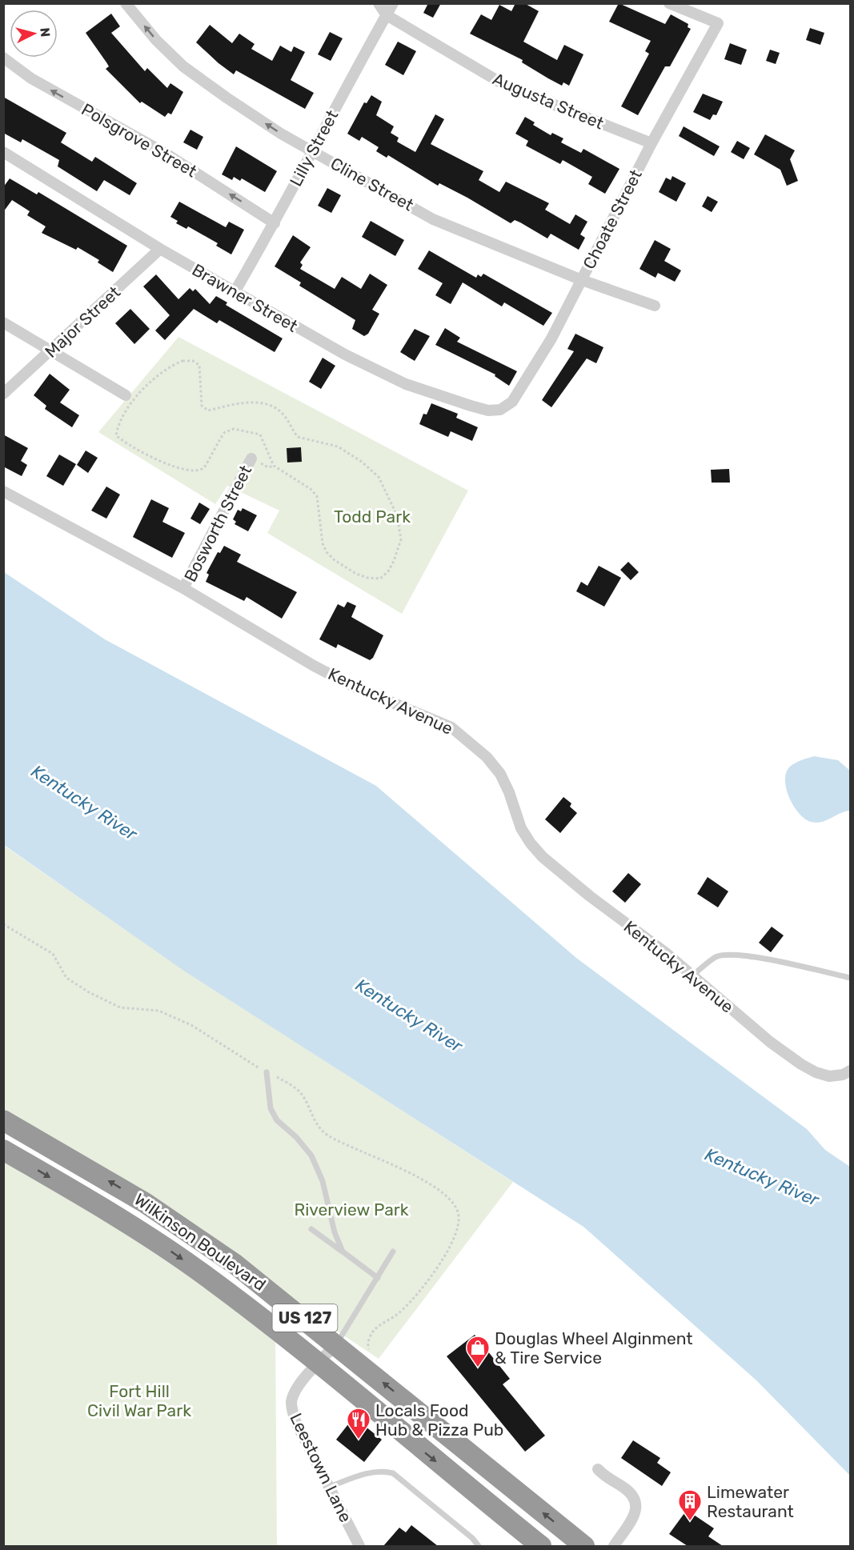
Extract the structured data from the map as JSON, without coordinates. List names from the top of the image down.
{
  "streets": {
    "highway": ["Wilkinson Boulevard", "US 127"],
    "street": [
      "Augusta Street",
      "Polsgrove Street",
      "Lilly Street",
      "Cline Street",
      "Choate Street",
      "Brawner Street",
      "Major Street",
      "Bosworth Street",
      "Kentucky Avenue",
      "Leestown Lane"
    ]
  },
  "crossings": [
    ["Augusta Street", "Lilly Street"],
    ["Augusta Street", "Choate Street"],
    ["Polsgrove Street", "Lilly Street"],
    ["Lilly Street", "Cline Street"],
    ["Lilly Street", "Brawner Street"],
    ["Cline Street", "Choate Street"],
    ["Choate Street", "Brawner Street"],
    ["Brawner Street", "Major Street"],
    ["Bosworth Street", "Kentucky Avenue"],
    ["Wilkinson Boulevard", "Leestown Lane"]
  ],
  "one_way": ["Polsgrove Street", "Cline Street"],
  "water": ["Kentucky River"],
  "parks": ["Todd Park", "Riverview Park", "Fort Hill Civil War Park"],
  "places": {
    "shop": ["Douglas Wheel Alginment & Tire Service"],
    "restaurant": ["Locals Food Hub & Pizza Pub"],
    "building": ["Limewater Restaurant"]
  },
  "north": "right"
}
